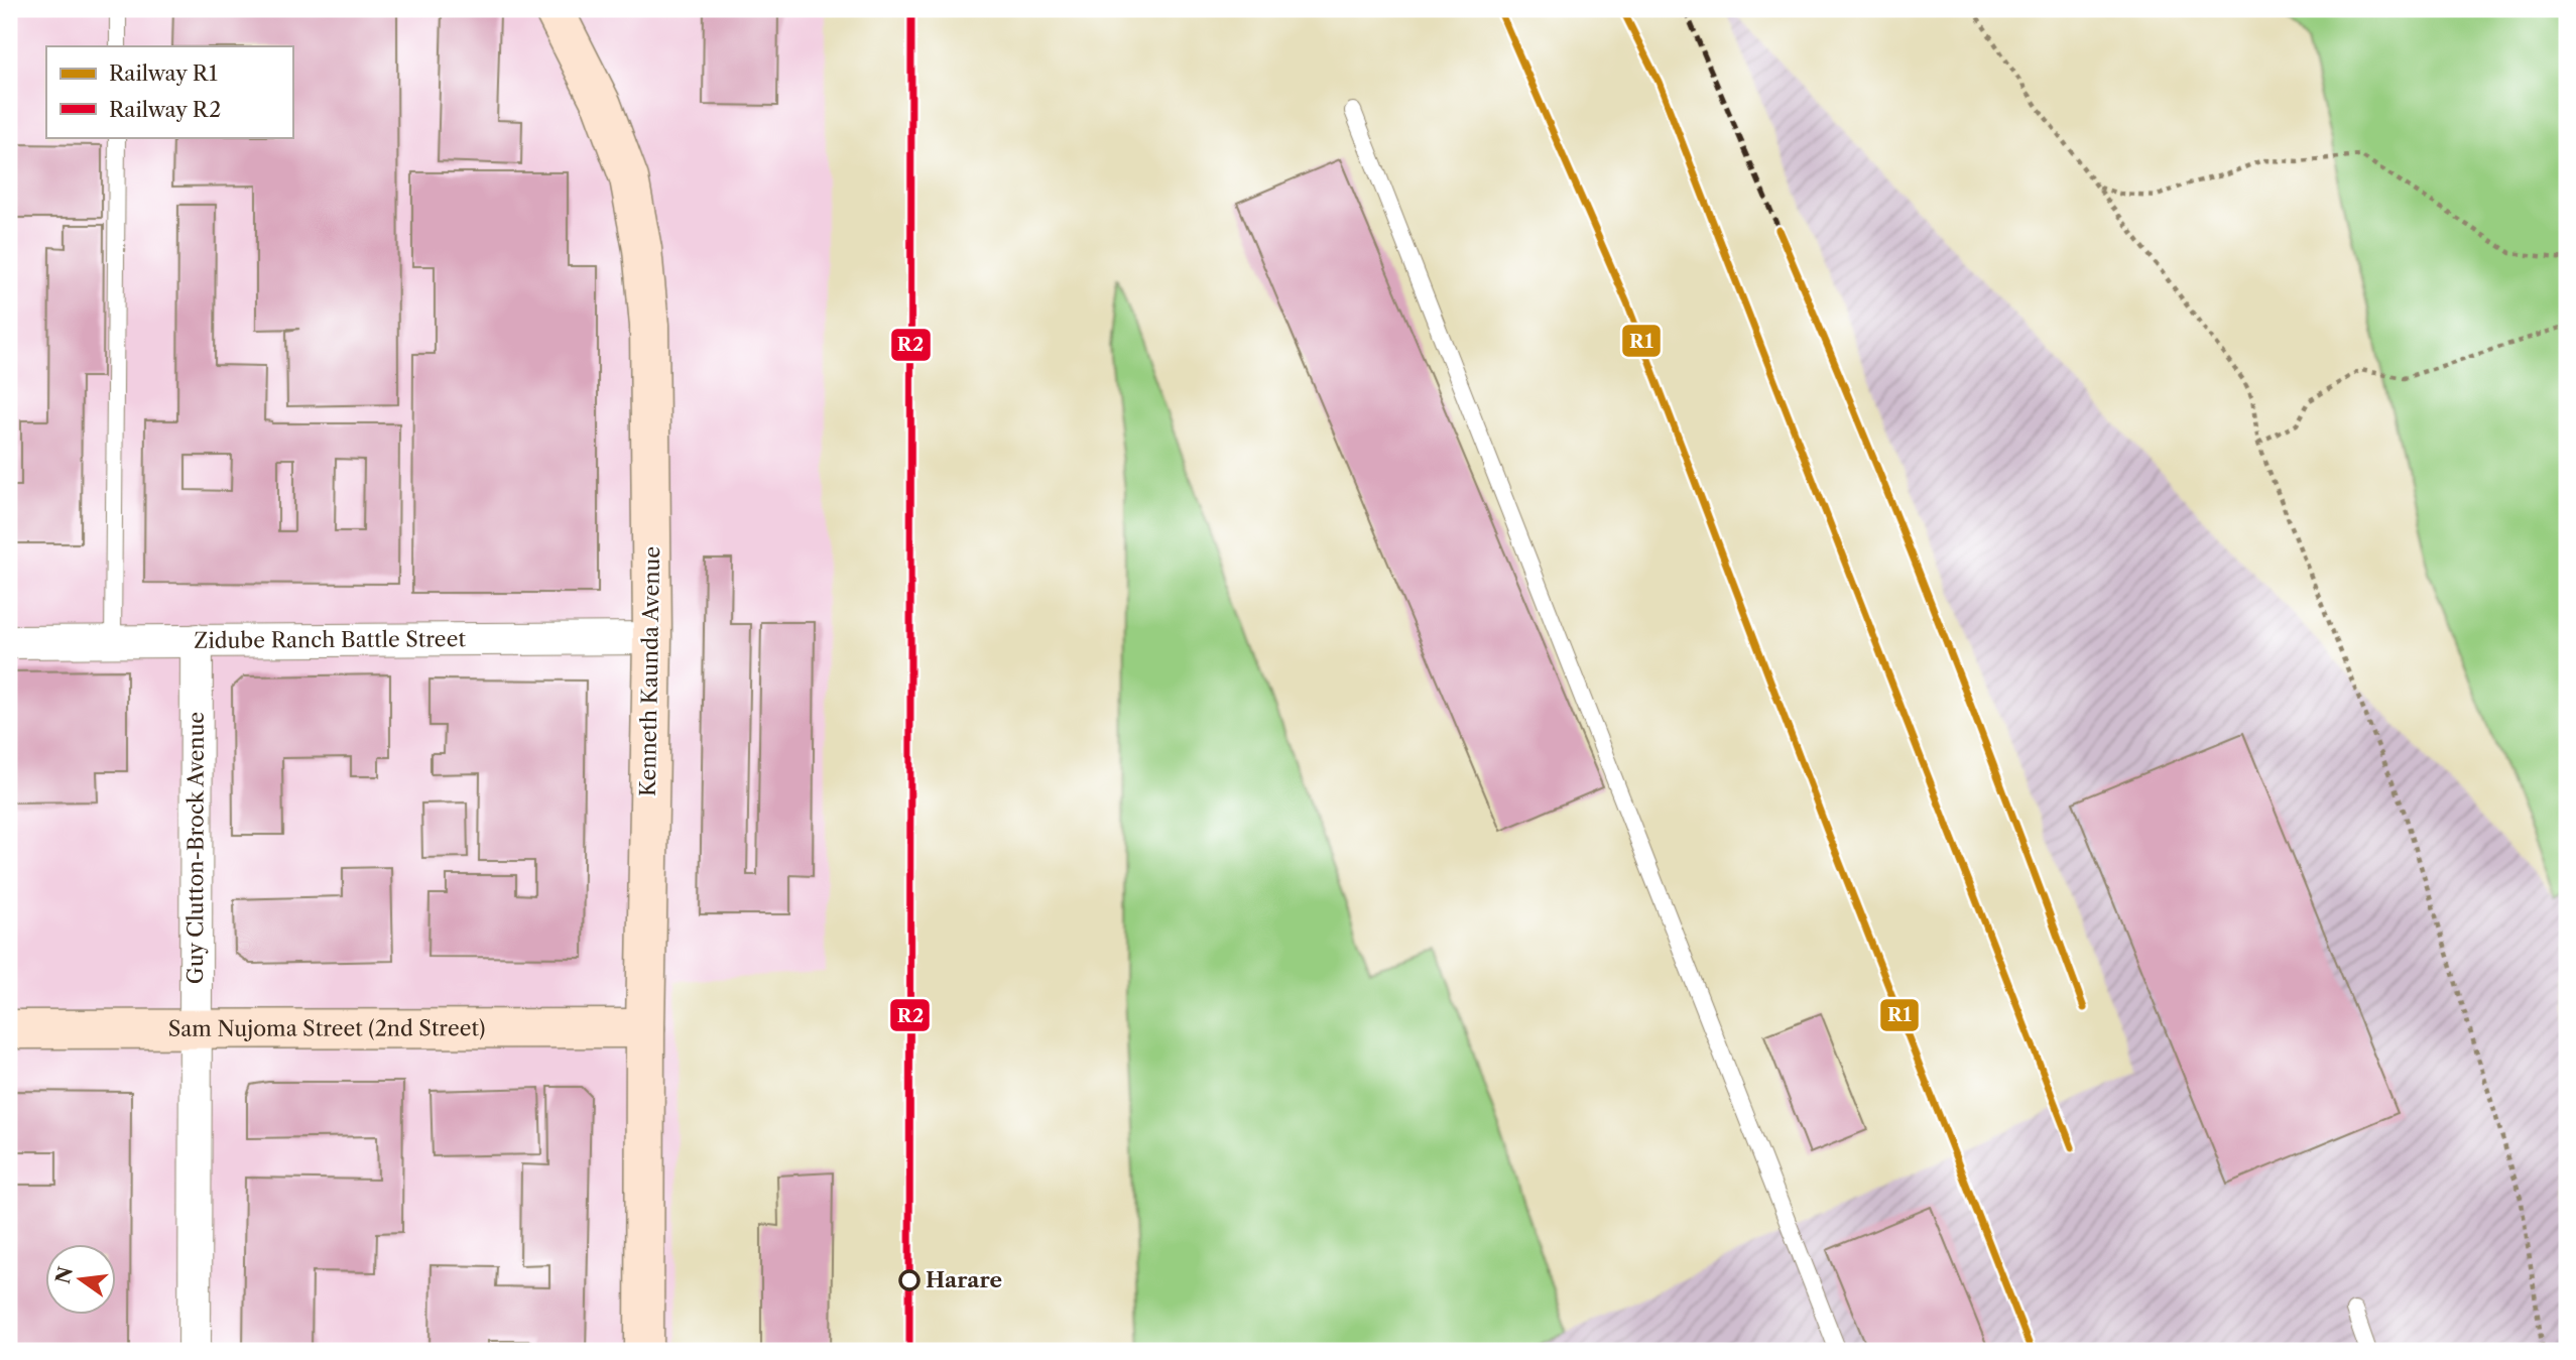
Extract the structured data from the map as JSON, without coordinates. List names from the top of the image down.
{
  "streets": {
    "main road": ["Kenneth Kaunda Avenue", "Sam Nujoma Street (2nd Street)"],
    "street": ["Zidube Ranch Battle Street", "Guy Clutton-Brock Avenue"]
  },
  "crossings": [
    ["Zidube Ranch Battle Street", "Kenneth Kaunda Avenue"],
    ["Zidube Ranch Battle Street", "Guy Clutton-Brock Avenue"],
    ["Kenneth Kaunda Avenue", "Sam Nujoma Street (2nd Street)"],
    ["Guy Clutton-Brock Avenue", "Sam Nujoma Street (2nd Street)"]
  ],
  "places": ["Harare"],
  "lines": ["rail line R1", "rail line R2"],
  "legend": ["Railway R1", "Railway R2"],
  "north": "left"
}
